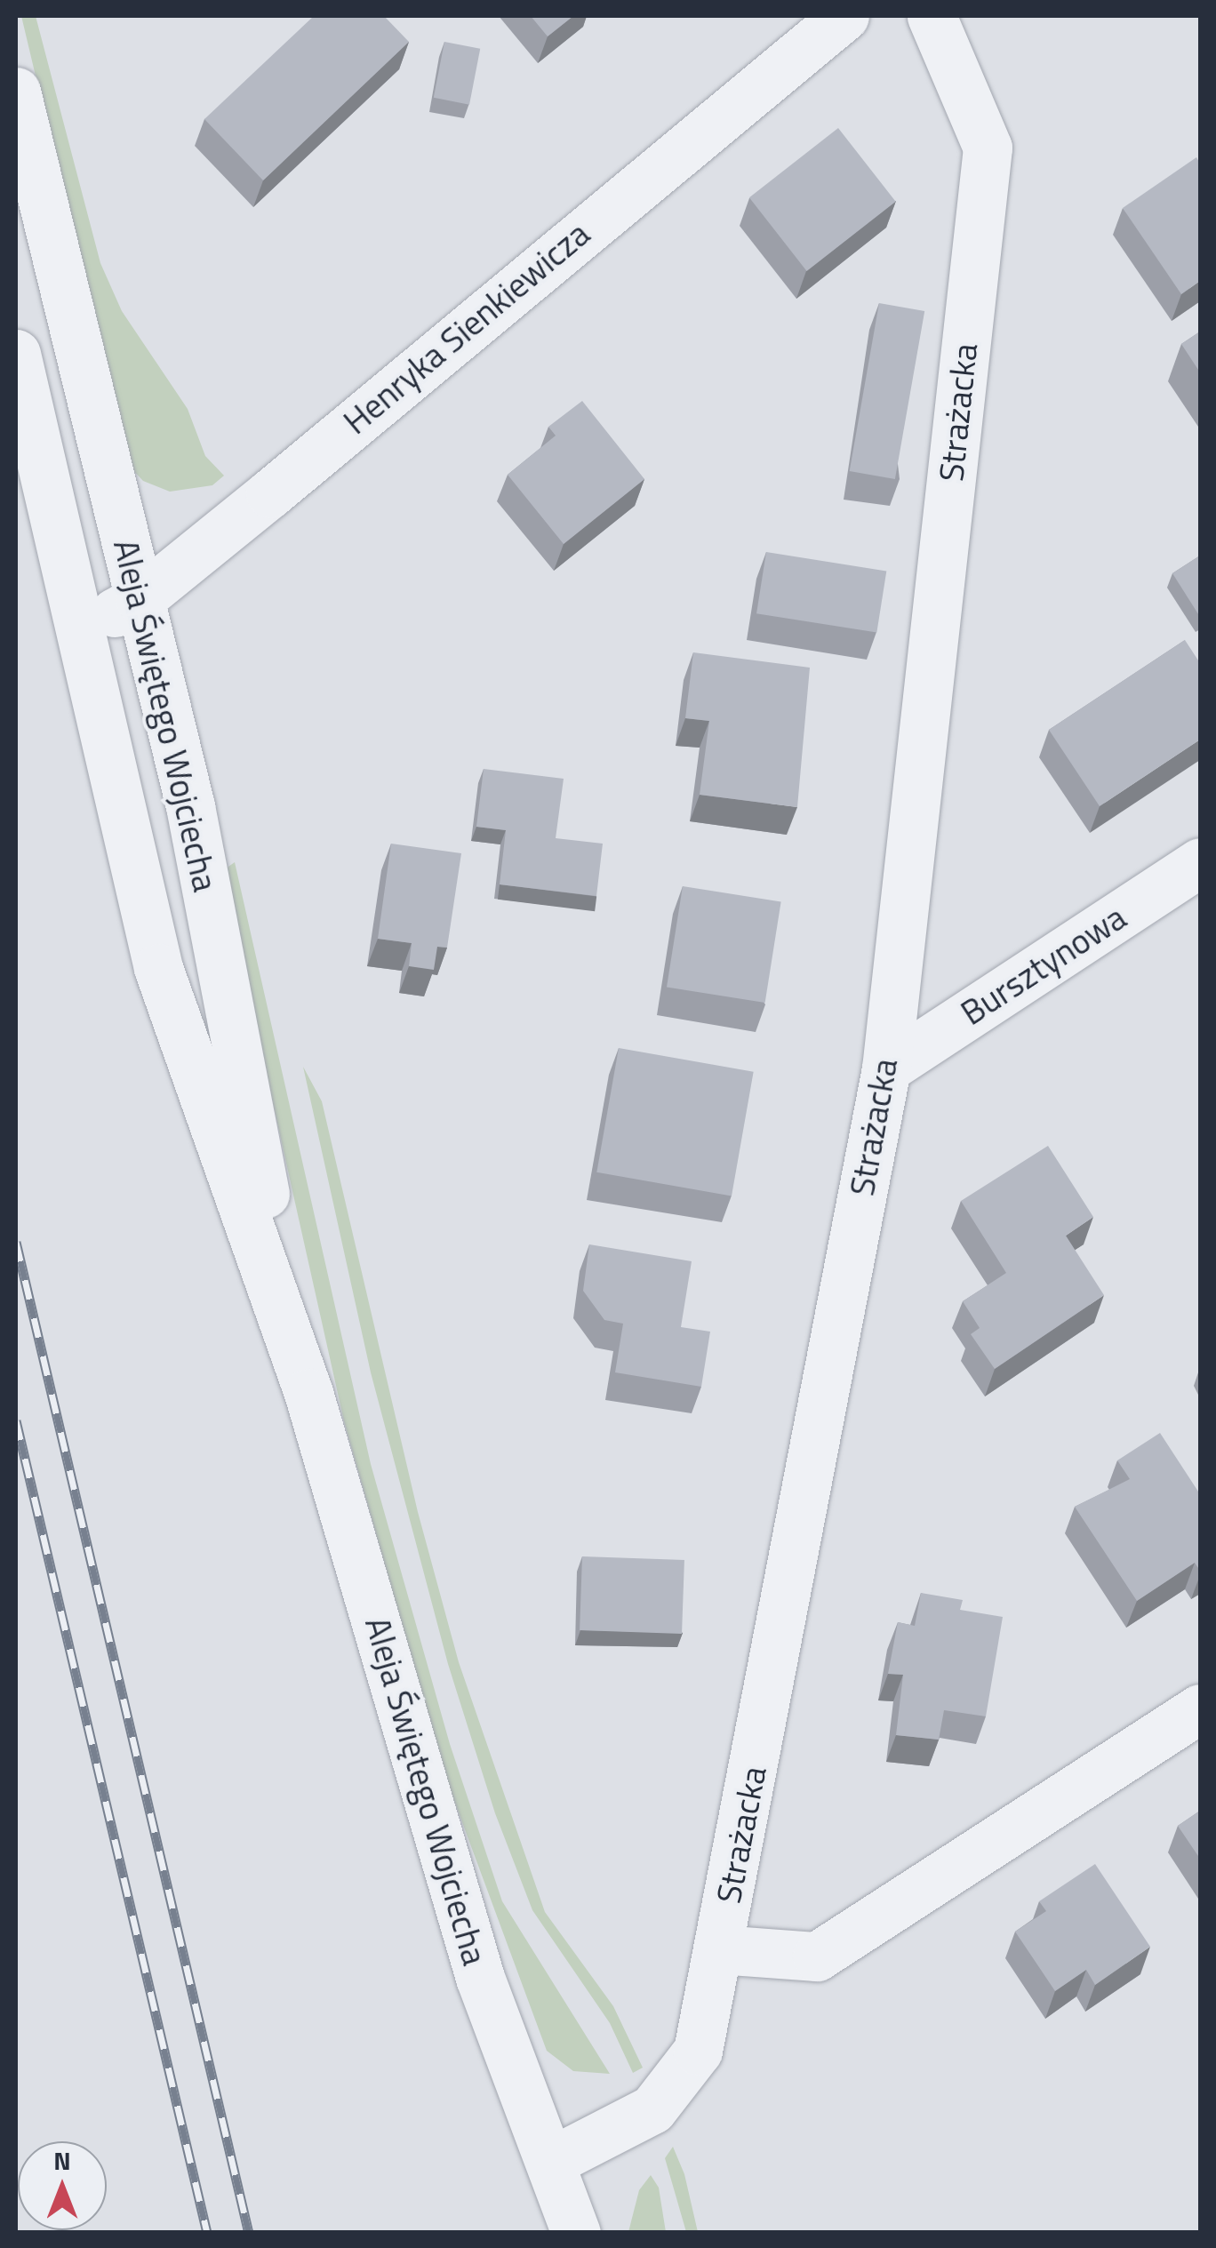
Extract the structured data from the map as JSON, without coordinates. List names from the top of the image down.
{
  "streets": {
    "street": [
      "Henryka Sienkiewicza",
      "Strażacka",
      "Aleja Świętego Wojciecha",
      "Bursztynowa"
    ]
  },
  "crossings": [
    ["Henryka Sienkiewicza", "Aleja Świętego Wojciecha"],
    ["Strażacka", "Aleja Świętego Wojciecha"],
    ["Strażacka", "Bursztynowa"]
  ],
  "north": "top"
}
